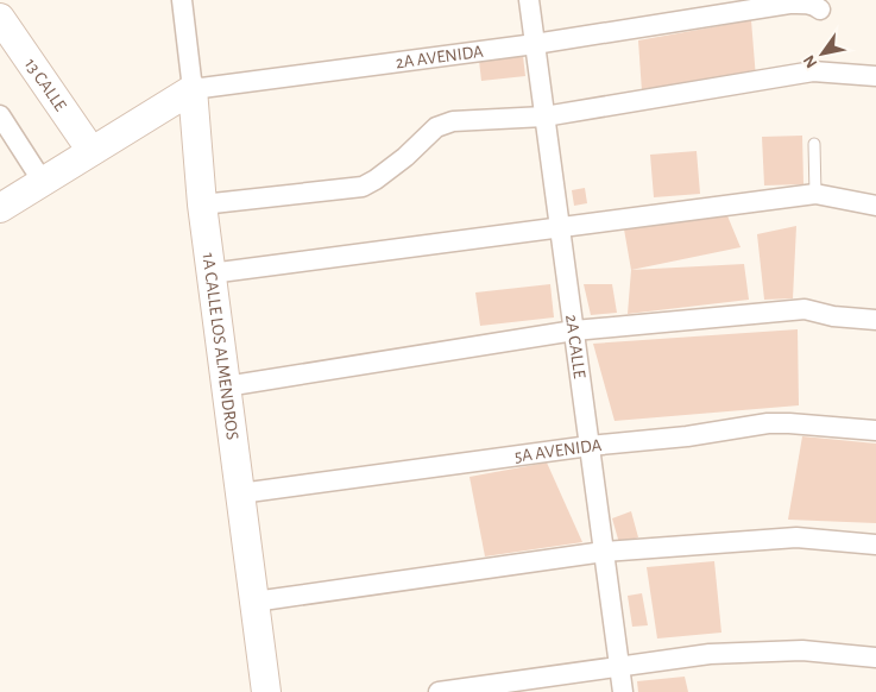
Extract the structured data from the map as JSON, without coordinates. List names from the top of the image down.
{
  "streets": {
    "street": [
      "2A AVENIDA",
      "13 CALLE",
      "1A CALLE LOS ALMENDROS",
      "2A CALLE",
      "5A AVENIDA"
    ]
  },
  "crossings": [
    ["2A AVENIDA", "13 CALLE"],
    ["2A AVENIDA", "1A CALLE LOS ALMENDROS"],
    ["2A AVENIDA", "2A CALLE"],
    ["1A CALLE LOS ALMENDROS", "5A AVENIDA"],
    ["2A CALLE", "5A AVENIDA"]
  ],
  "north": "bottom left"
}
